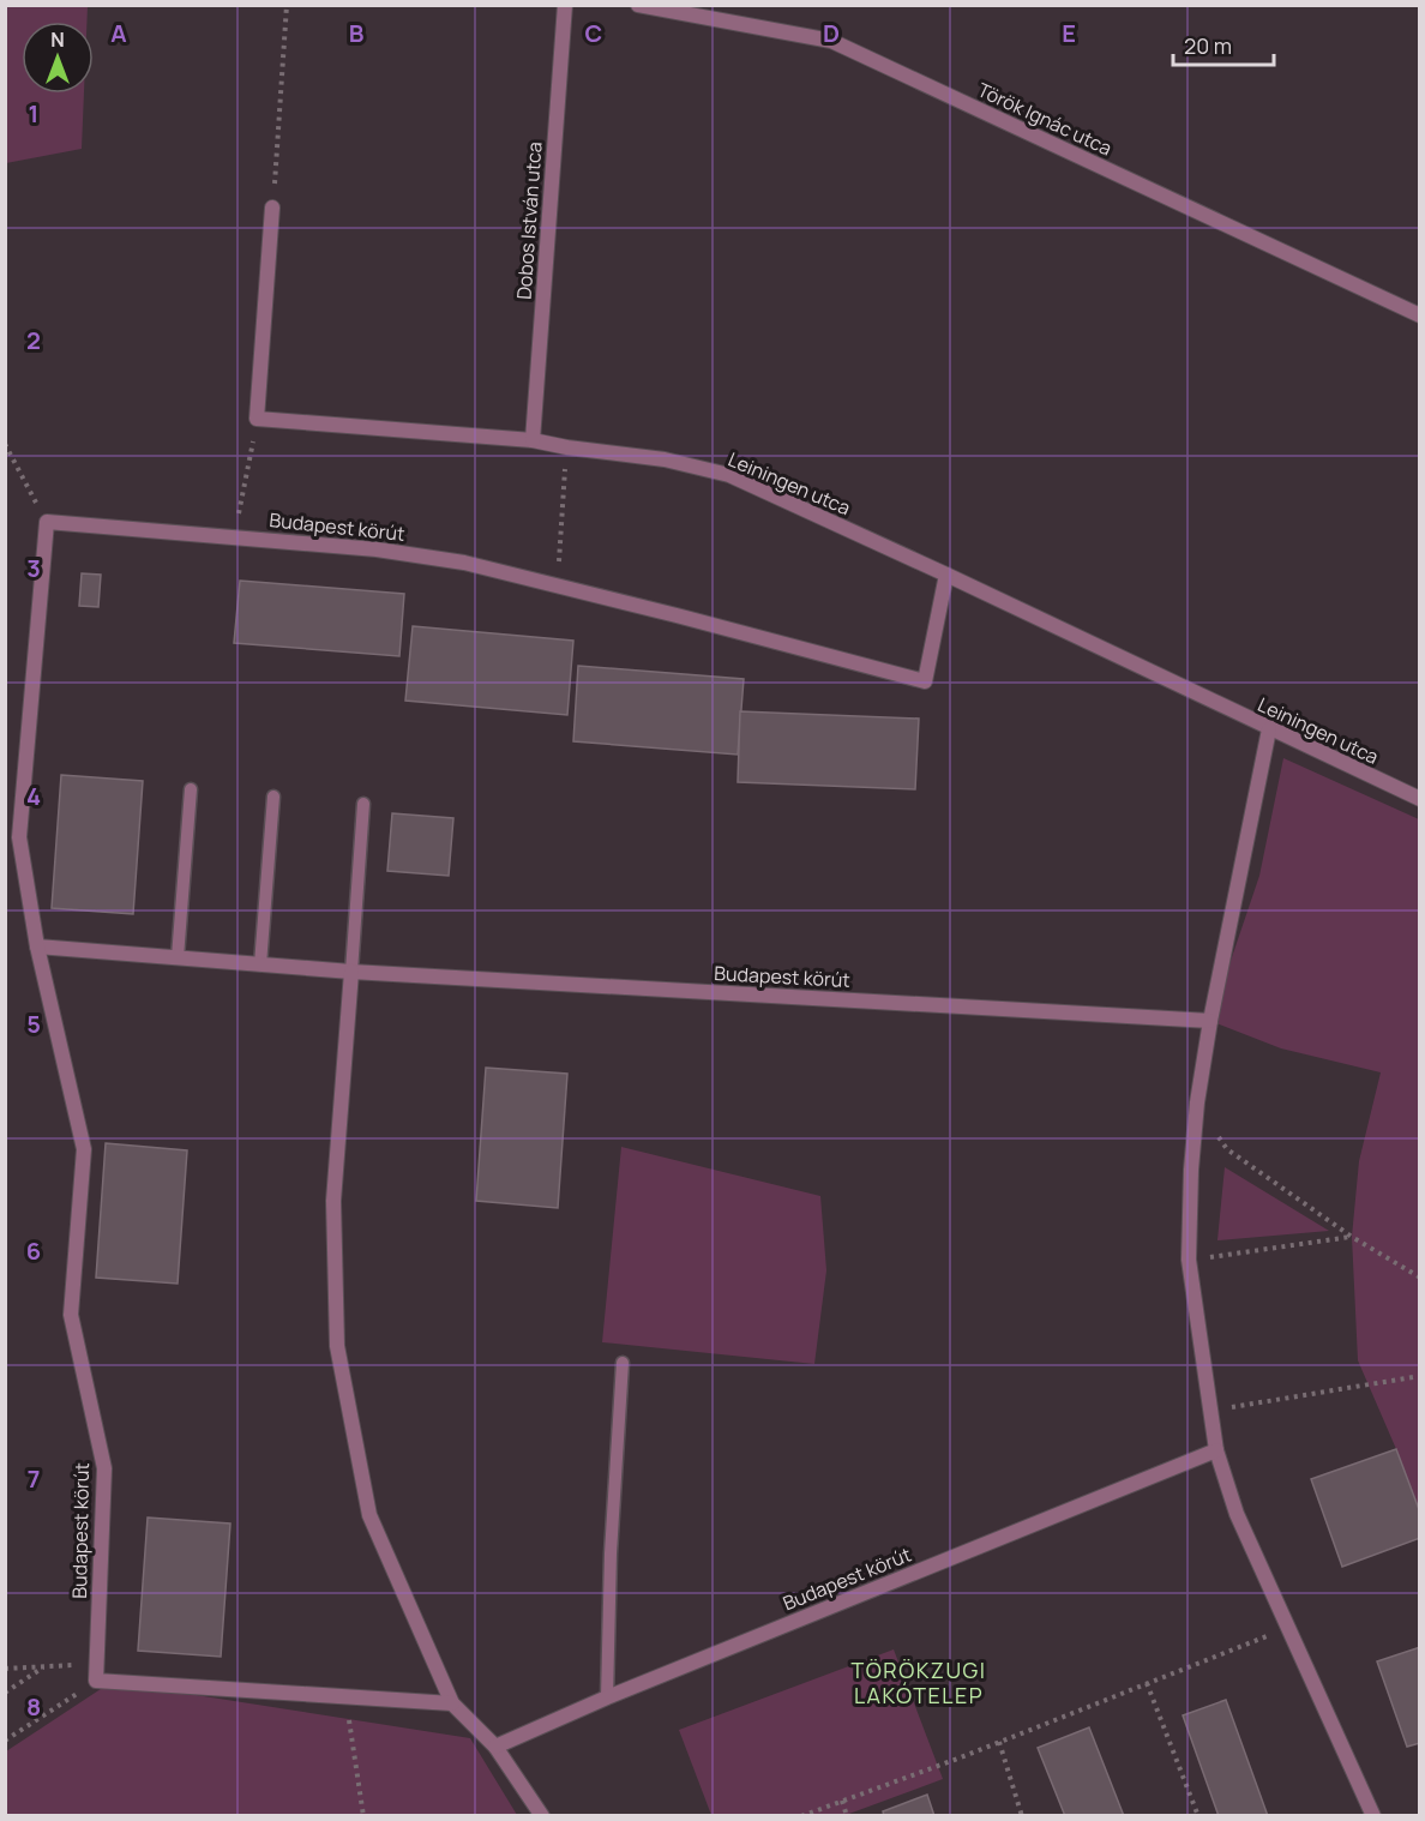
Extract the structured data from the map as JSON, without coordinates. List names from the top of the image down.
{
  "streets": {
    "street": [
      "Török Ignác utca",
      "Dobos István utca",
      "Leiningen utca",
      "Budapest körút"
    ]
  },
  "crossings": [
    ["Dobos István utca", "Leiningen utca"],
    ["Leiningen utca", "Budapest körút"]
  ],
  "districts": ["TÖRÖKZUGI LAKÓTELEP"],
  "scale_bar": "20 m",
  "north": "top",
  "grid": {
    "columns": [
      "A",
      "B",
      "C",
      "D",
      "E"
    ],
    "rows": [
      "1",
      "2",
      "3",
      "4",
      "5",
      "6",
      "7",
      "8"
    ]
  }
}
